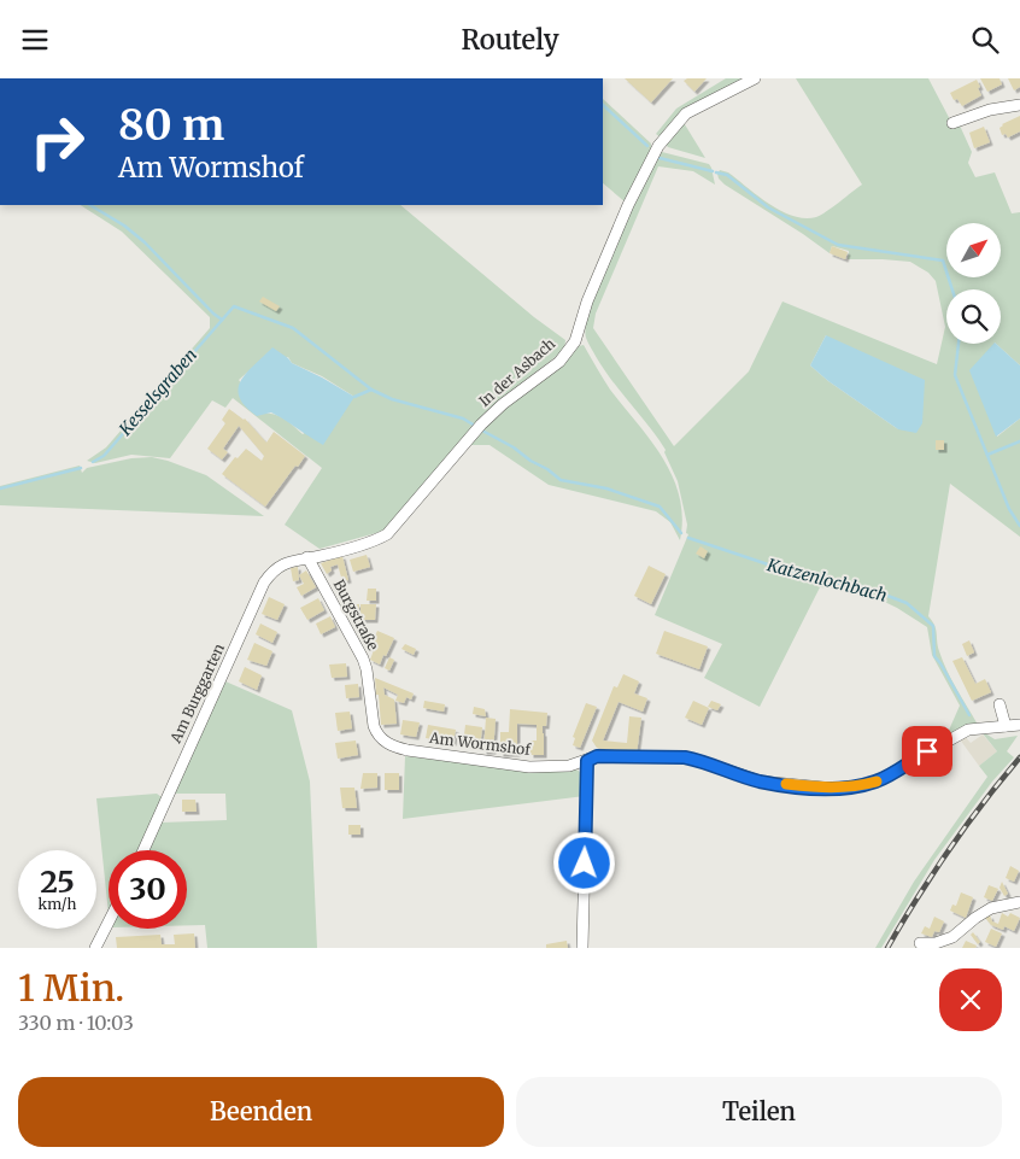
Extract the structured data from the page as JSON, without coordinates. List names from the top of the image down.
{
  "streets": {
    "street": [
      "In der Asbach",
      "Burgstraße",
      "Am Burggarten",
      "Am Wormshof"
    ]
  },
  "crossings": [
    ["In der Asbach", "Burgstraße"],
    ["In der Asbach", "Am Burggarten"],
    ["Burgstraße", "Am Burggarten"],
    ["Burgstraße", "Am Wormshof"]
  ],
  "water": ["Kesselsgraben", "Katzenlochbach"],
  "north": "top right",
  "page": {
    "header": "Routely",
    "turn": ["80 m", "Am Wormshof"],
    "speed": "25 km/h",
    "limit": "30",
    "heading": ["1 Min.", "330 m · 10:03"],
    "buttons": ["Beenden", "Teilen"]
  }
}
